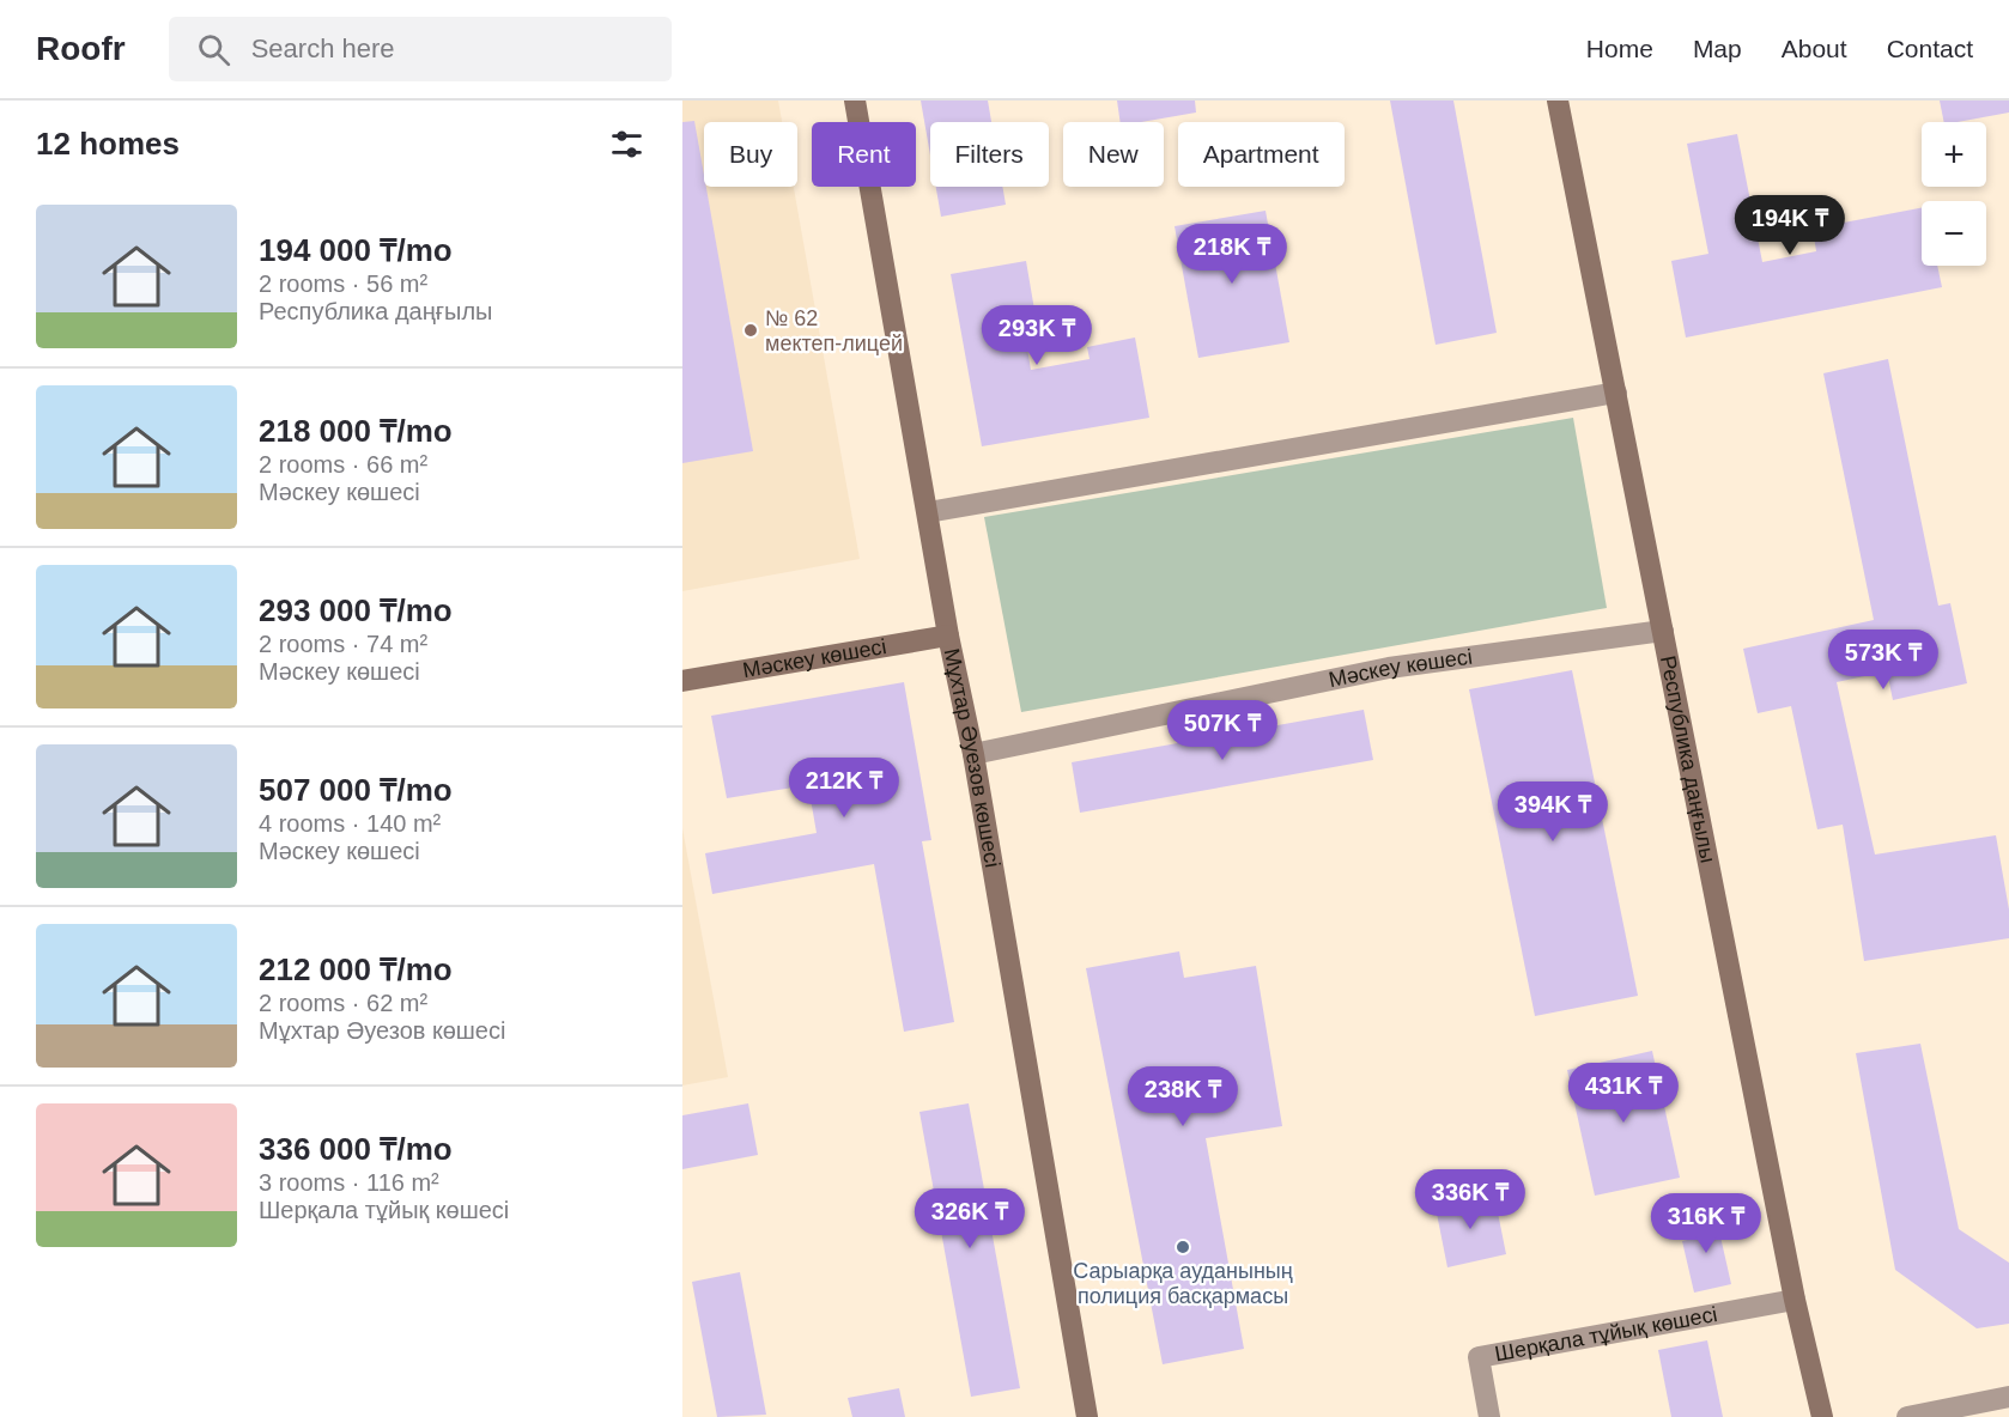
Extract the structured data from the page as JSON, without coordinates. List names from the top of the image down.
{
  "streets": {
    "street": [
      "Мәскеу көшесі",
      "Мұхтар Әуезов көшесі",
      "Республика даңғылы",
      "Шерқала тұйық көшесі"
    ]
  },
  "crossings": [
    ["Мәскеу көшесі", "Мұхтар Әуезов көшесі"],
    ["Мәскеу көшесі", "Республика даңғылы"],
    ["Республика даңғылы", "Шерқала тұйық көшесі"]
  ],
  "places": ["№ 62 мектеп-лицей", "Сарыарқа ауданының полиция басқармасы"],
  "page": {
    "header": "Roofr",
    "search": "Search here",
    "nav": [
      "Home",
      "Map",
      "About",
      "Contact"
    ],
    "heading": "12 homes",
    "map_buttons": ["+", "−"],
    "chip": [
      "Buy",
      "Rent",
      "Filters",
      "New",
      "Apartment"
    ],
    "list": [
      {
        "name": "194 000 ₸/mo",
        "note": "2 rooms · 56 m² · Республика даңғылы"
      },
      {
        "name": "218 000 ₸/mo",
        "note": "2 rooms · 66 m² · Мәскеу көшесі"
      },
      {
        "name": "293 000 ₸/mo",
        "note": "2 rooms · 74 m² · Мәскеу көшесі"
      },
      {
        "name": "507 000 ₸/mo",
        "note": "4 rooms · 140 m² · Мәскеу көшесі"
      },
      {
        "name": "212 000 ₸/mo",
        "note": "2 rooms · 62 m² · Мұхтар Әуезов көшесі"
      },
      {
        "name": "336 000 ₸/mo",
        "note": "3 rooms · 116 m² · Шерқала тұйық көшесі"
      }
    ],
    "price": [
      "194K ₸",
      "218K ₸",
      "293K ₸",
      "573K ₸",
      "507K ₸",
      "212K ₸",
      "394K ₸",
      "431K ₸",
      "238K ₸",
      "336K ₸",
      "326K ₸",
      "316K ₸"
    ]
  }
}
